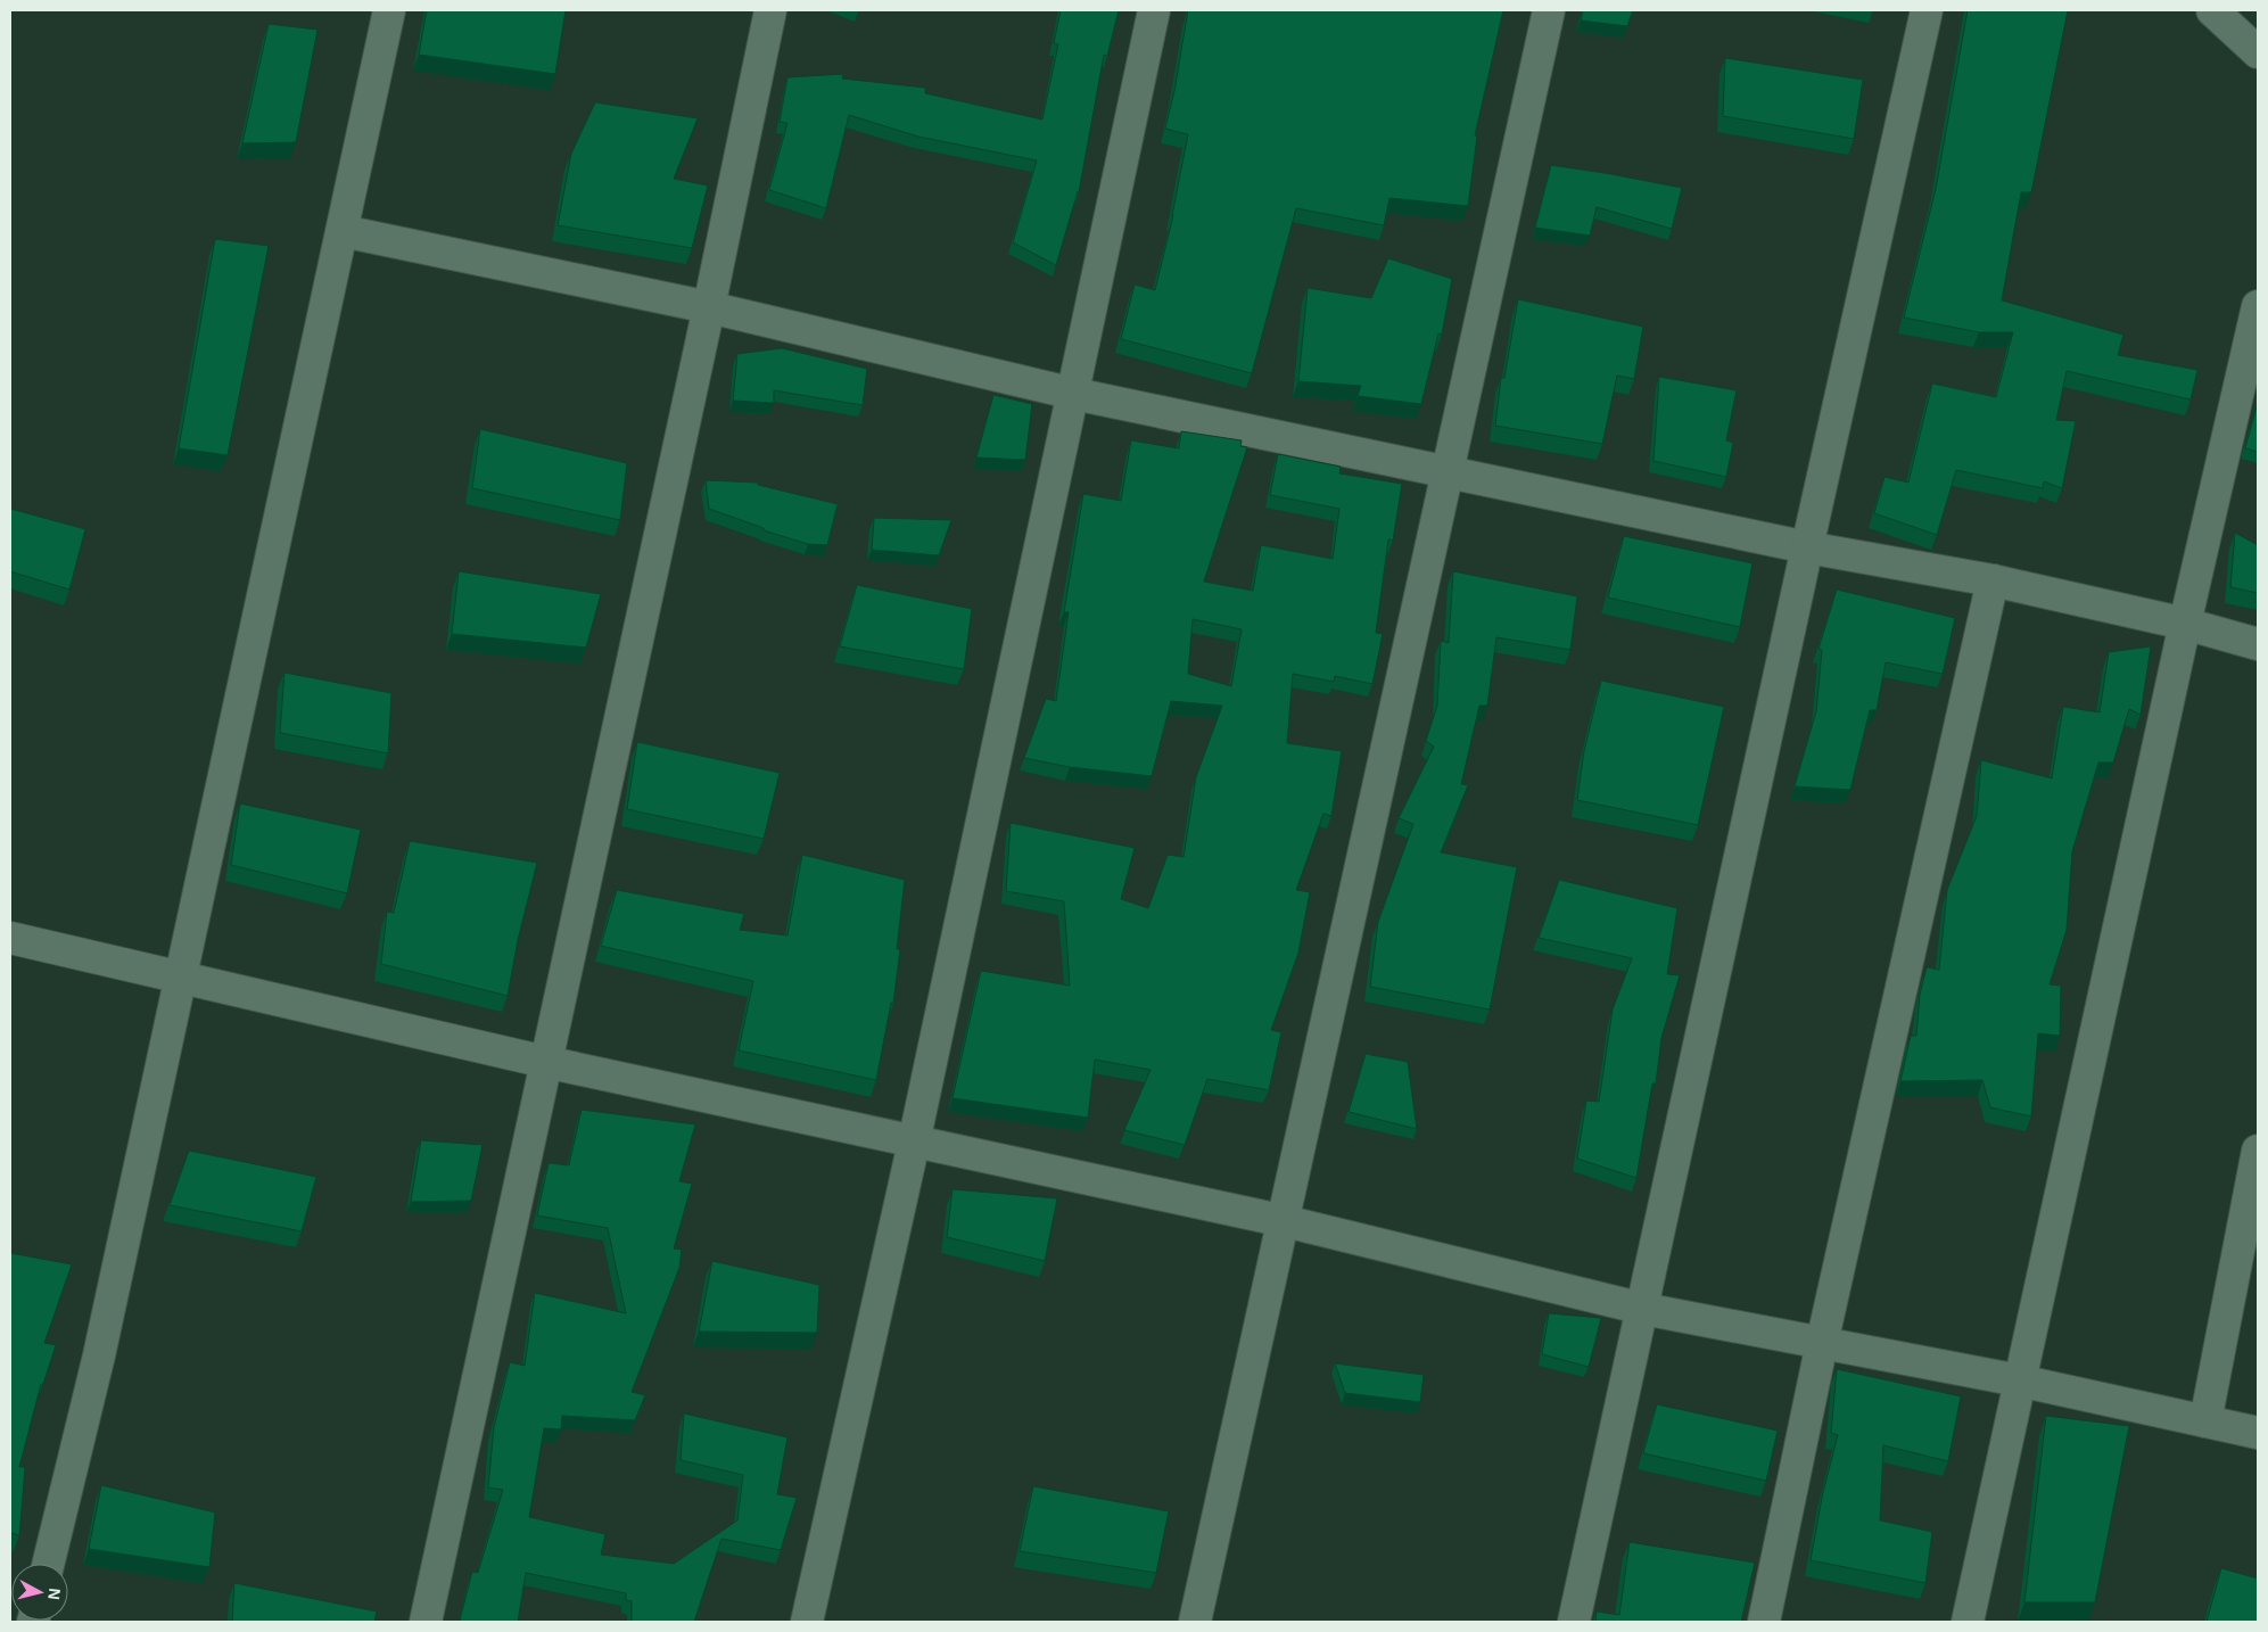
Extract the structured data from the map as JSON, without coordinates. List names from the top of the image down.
{
  "north": "right"
}
